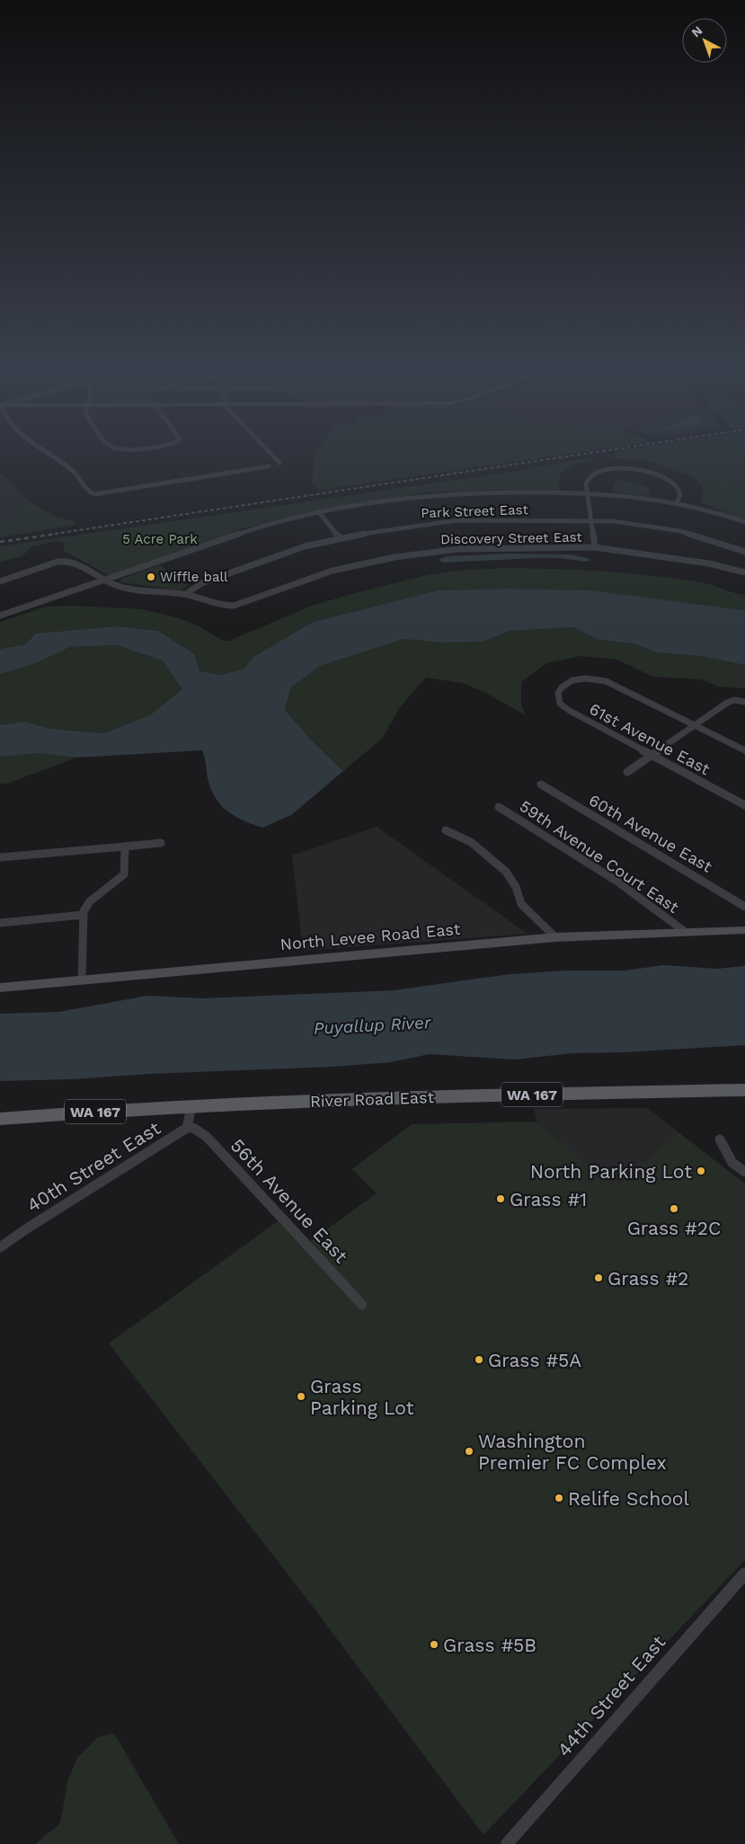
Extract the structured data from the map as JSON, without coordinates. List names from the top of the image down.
{
  "streets": {
    "main road": ["North Levee Road East", "WA 167", "River Road East"],
    "street": [
      "Park Street East",
      "Discovery Street East",
      "61st Avenue East",
      "60th Avenue East",
      "59th Avenue Court East",
      "40th Street East",
      "56th Avenue East",
      "44th Street East"
    ]
  },
  "crossings": [
    ["Park Street East", "Discovery Street East"],
    ["59th Avenue Court East", "North Levee Road East"],
    ["40th Street East", "56th Avenue East"]
  ],
  "water": ["Puyallup River"],
  "parks": ["5 Acre Park"],
  "places": [
    "Wiffle ball",
    "North Parking Lot",
    "Grass #1",
    "Grass #2C",
    "Grass #2",
    "Grass #5A",
    "Grass Parking Lot",
    "Washington Premier FC Complex",
    "Relife School",
    "Grass #5B"
  ],
  "north": "top left"
}
